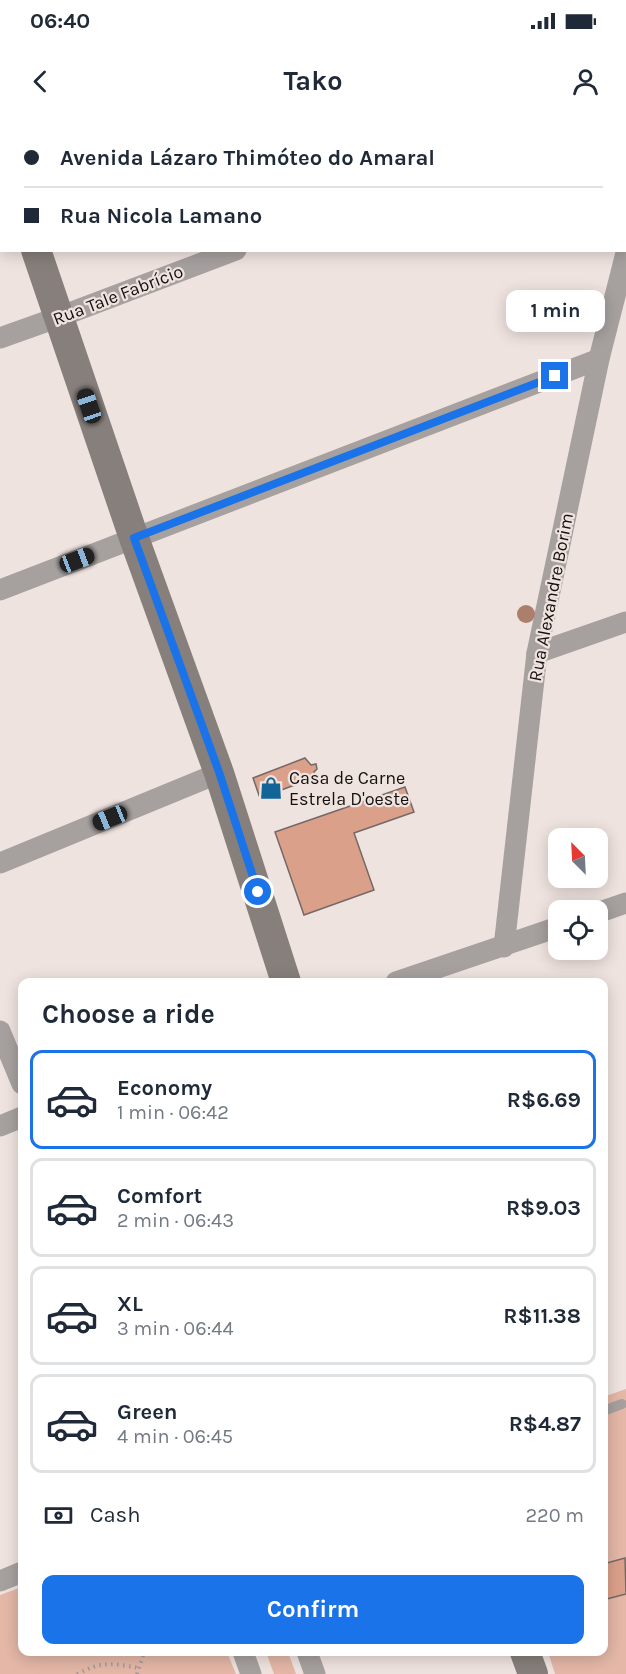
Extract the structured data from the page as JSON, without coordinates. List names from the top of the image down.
{
  "streets": {
    "street": ["Rua Tale Fabrício", "Rua Alexandre Borim"]
  },
  "places": {
    "shop": ["Casa de Carne Estrela D'oeste"]
  },
  "north": "top left",
  "page": {
    "status": "06:40",
    "header": "Tako",
    "banner": ["Avenida Lázaro Thimóteo do Amaral", "Rua Nicola Lamano"],
    "bubble": "1 min",
    "heading": "Choose a ride",
    "list": [
      {
        "name": "Economy",
        "note": "1 min · 06:42",
        "value": "R$6.69"
      },
      {
        "name": "Comfort",
        "note": "2 min · 06:43",
        "value": "R$9.03"
      },
      {
        "name": "XL",
        "note": "3 min · 06:44",
        "value": "R$11.38"
      },
      {
        "name": "Green",
        "note": "4 min · 06:45",
        "value": "R$4.87"
      }
    ],
    "pay": ["Cash", "220 m"],
    "buttons": "Confirm"
  }
}
